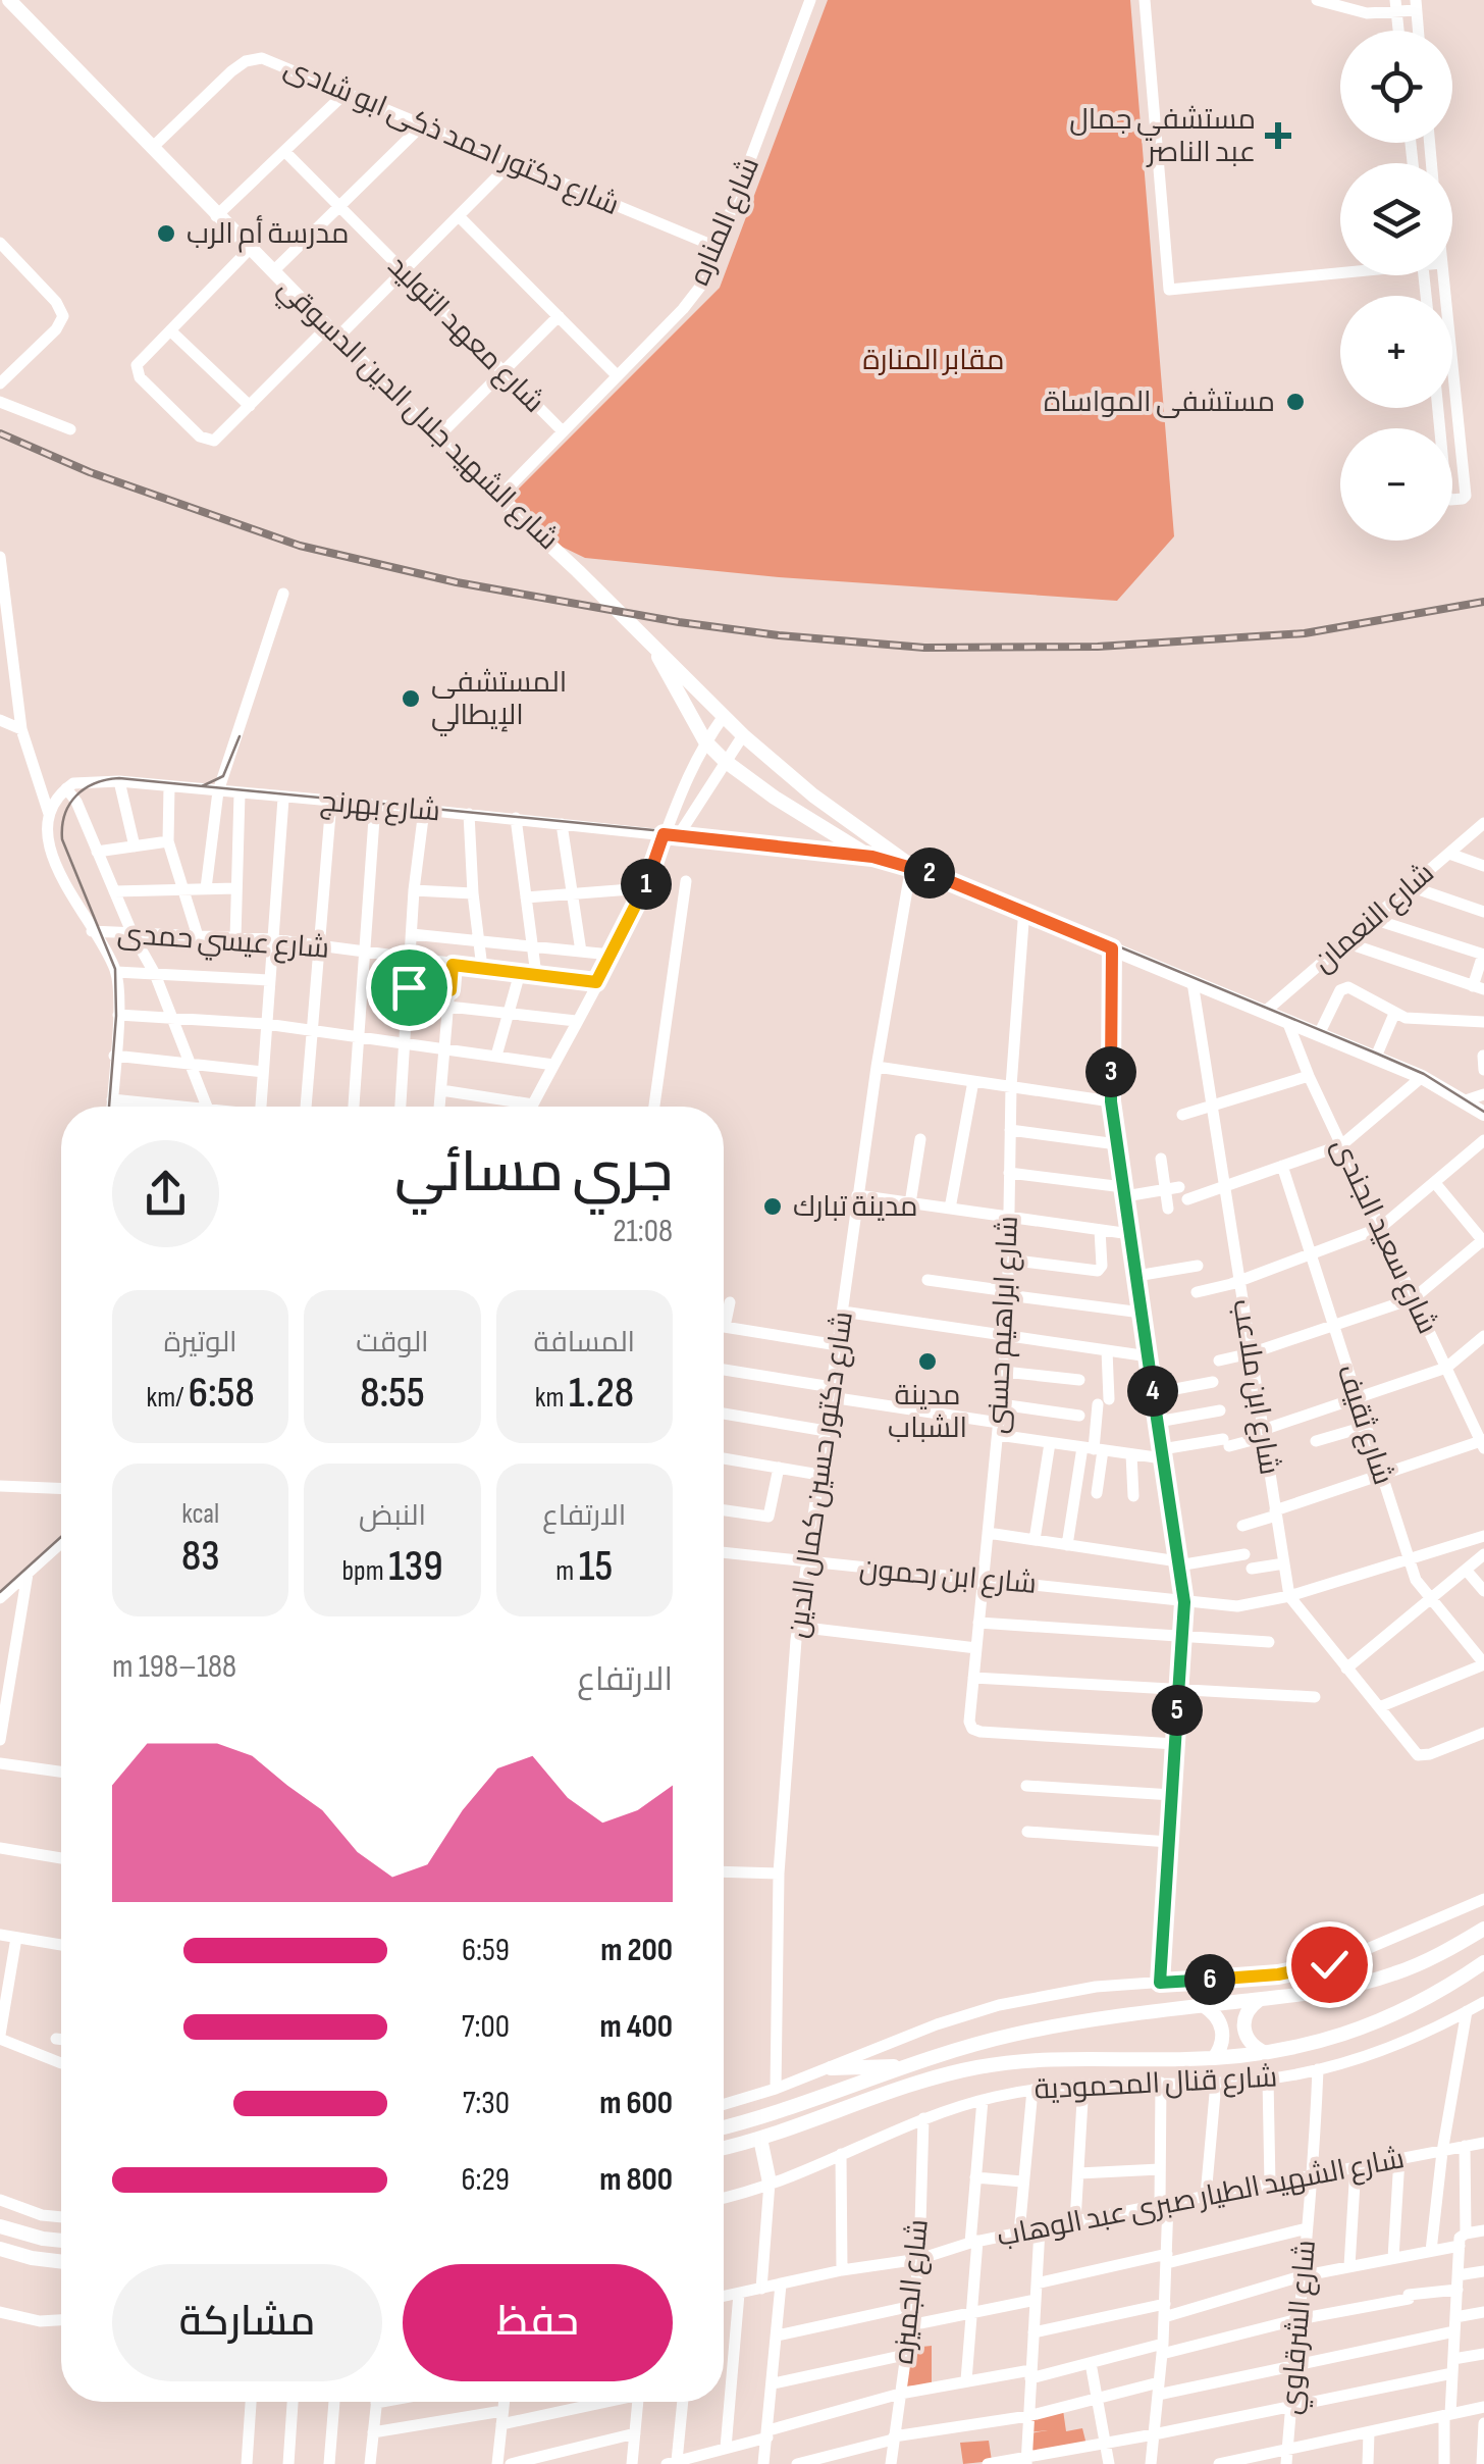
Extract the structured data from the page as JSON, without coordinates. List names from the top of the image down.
{
  "streets": {
    "main road": ["شارع الشهيد جلال الدين الدسوقي"],
    "street": [
      "شارع دكتور احمد ذكى ابو شادى",
      "شارع المناره",
      "شارع معهد التوليد",
      "شارع بهرنج",
      "شارع النعمان",
      "شارع عيسي حمدى",
      "شارع سعيد الجندى",
      "شارع ابراهيم حسنى",
      "شارع ابن ملاعب",
      "شارع ثقيف",
      "شارع دكتور حسين كمال الدين",
      "شارع ابن رحمون",
      "شارع قنال المحمودية",
      "شارع الشهيد الطيار صبرى عبد الوهاب",
      "شارع الجميزه",
      "شارع الشرقاوي"
    ]
  },
  "crossings": [
    ["شارع دكتور احمد ذكى ابو شادى", "شارع المناره"],
    ["شارع دكتور احمد ذكى ابو شادى", "شارع الشهيد جلال الدين الدسوقي"],
    ["شارع المناره", "شارع معهد التوليد"],
    ["شارع المناره", "شارع الشهيد جلال الدين الدسوقي"],
    ["شارع الشهيد جلال الدين الدسوقي", "شارع بهرنج"],
    ["شارع الشهيد جلال الدين الدسوقي", "شارع النعمان"],
    ["شارع الشهيد جلال الدين الدسوقي", "شارع سعيد الجندى"],
    ["شارع الشهيد جلال الدين الدسوقي", "شارع ابراهيم حسنى"],
    ["شارع الشهيد جلال الدين الدسوقي", "شارع ابن ملاعب"],
    ["شارع الشهيد جلال الدين الدسوقي", "شارع دكتور حسين كمال الدين"],
    ["شارع ابراهيم حسنى", "شارع ابن رحمون"],
    ["شارع ابن ملاعب", "شارع ابن رحمون"],
    ["شارع ثقيف", "شارع ابن رحمون"],
    ["شارع دكتور حسين كمال الدين", "شارع ابن رحمون"],
    ["شارع قنال المحمودية", "شارع الجميزه"],
    ["شارع قنال المحمودية", "شارع الشرقاوي"],
    ["شارع الشهيد الطيار صبرى عبد الوهاب", "شارع الجميزه"],
    ["شارع الشهيد الطيار صبرى عبد الوهاب", "شارع الشرقاوي"]
  ],
  "parks": ["مقابر المنارة"],
  "places": {
    "health": ["مستشفي جمال عبد الناصر"],
    "other": [
      "مدرسة أم الرب",
      "مستشفى المواساة",
      "المستشفى الإيطالي",
      "مدينة تبارك",
      "مدينة الشباب"
    ]
  },
  "page": {
    "map_buttons": ["+", "−"],
    "pins": [
      "2",
      "1",
      "3",
      "4",
      "5",
      "6"
    ],
    "heading": ["جري مسائي", "21:08"],
    "stats": [
      ["المسافة", "1.28 km"],
      ["الوقت", "8:55"],
      ["الوتيرة", "6:58 /km"],
      ["الارتفاع", "15 m"],
      ["النبض", "139 bpm"],
      ["kcal", "83"]
    ],
    "chart": ["الارتفاع", "188–198 m"],
    "list": [
      {
        "name": "200 m",
        "note": "6:59"
      },
      {
        "name": "400 m",
        "note": "7:00"
      },
      {
        "name": "600 m",
        "note": "7:30"
      },
      {
        "name": "800 m",
        "note": "6:29"
      }
    ],
    "buttons": ["حفظ", "مشاركة"]
  }
}
